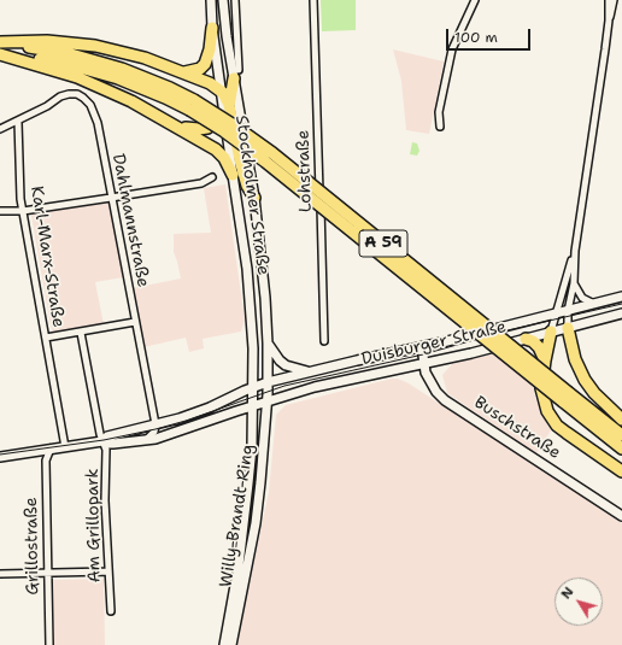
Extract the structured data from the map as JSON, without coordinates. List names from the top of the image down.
{
  "streets": {
    "highway": ["A 59"],
    "main road": [
      "Stockholmer Straße",
      "Duisburger Straße",
      "Buschstraße",
      "Willy-Brandt-Ring"
    ],
    "street": [
      "Lohstraße",
      "Dahlmannstraße",
      "Karl-Marx-Straße",
      "Am Grillopark",
      "Grillostraße"
    ]
  },
  "crossings": [
    ["Stockholmer Straße", "Duisburger Straße"],
    ["Stockholmer Straße", "Willy-Brandt-Ring"],
    ["Dahlmannstraße", "Karl-Marx-Straße"],
    ["Dahlmannstraße", "Duisburger Straße"],
    ["Duisburger Straße", "Buschstraße"],
    ["Duisburger Straße", "Willy-Brandt-Ring"],
    ["Duisburger Straße", "Am Grillopark"]
  ],
  "scale_bar": "100 m",
  "north": "top left"
}
